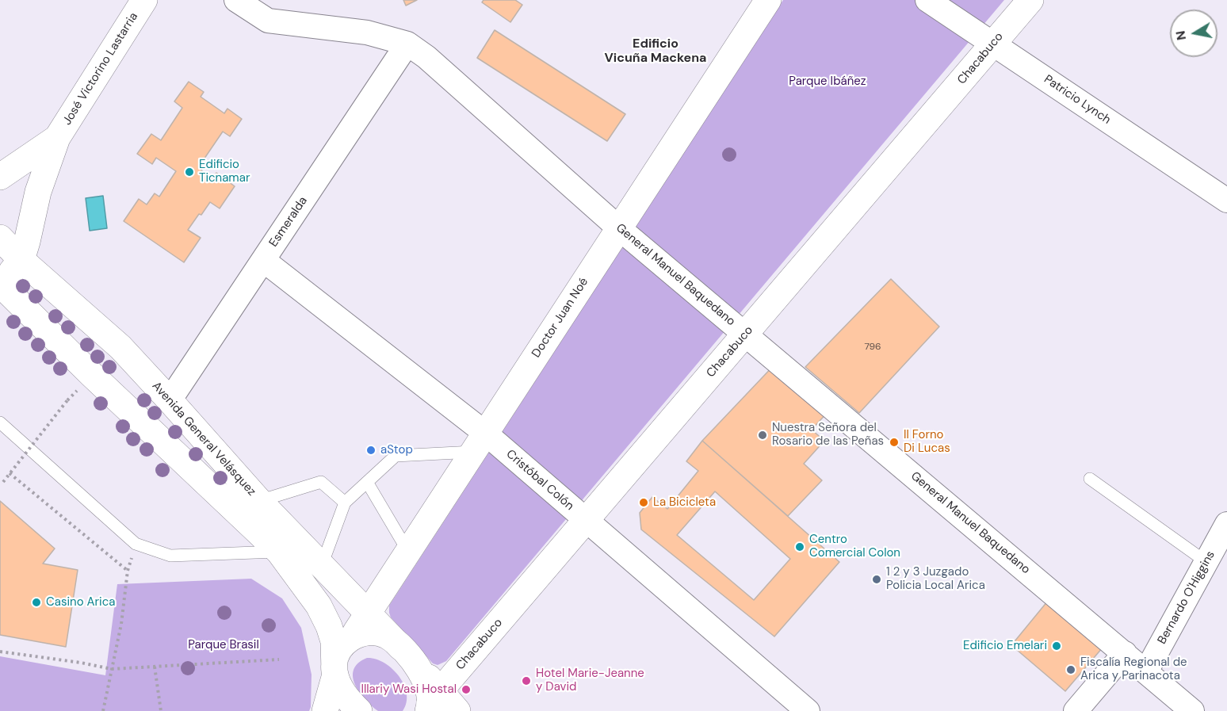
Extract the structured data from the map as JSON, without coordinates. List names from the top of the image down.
{
  "streets": {
    "main road": [
      "Chacabuco",
      "José Victorino Lastarria",
      "Doctor Juan Noé",
      "Avenida General Velásquez"
    ],
    "street": [
      "Patricio Lynch",
      "Esmeralda",
      "General Manuel Baquedano",
      "Cristóbal Colón",
      "Bernardo O'Higgins"
    ]
  },
  "crossings": [
    ["Chacabuco", "Patricio Lynch"],
    ["Chacabuco", "General Manuel Baquedano"],
    ["Chacabuco", "Cristóbal Colón"],
    ["José Victorino Lastarria", "Avenida General Velásquez"],
    ["Esmeralda", "General Manuel Baquedano"],
    ["Esmeralda", "Avenida General Velásquez"],
    ["Esmeralda", "Cristóbal Colón"],
    ["General Manuel Baquedano", "Doctor Juan Noé"],
    ["General Manuel Baquedano", "Bernardo O'Higgins"],
    ["Doctor Juan Noé", "Avenida General Velásquez"],
    ["Doctor Juan Noé", "Cristóbal Colón"]
  ],
  "districts": ["Edificio Vicuña Mackena"],
  "parks": ["Parque Ibáñez", "Parque Brasil"],
  "places": [
    "Edificio Ticnamar",
    "Nuestra Señora del Rosario de las Peñas",
    "Il Forno Di Lucas",
    "aStop",
    "La Bicicleta",
    "Centro Comercial Colon",
    "1 2 y 3 Juzgado Policia Local Arica",
    "Casino Arica",
    "Edificio Emelari",
    "Fiscalía Regional de Arica y Parinacota",
    "Hotel Marie-Jeanne y David",
    "Illariy Wasi Hostal"
  ],
  "house_numbers": ["796"],
  "north": "left"
}
